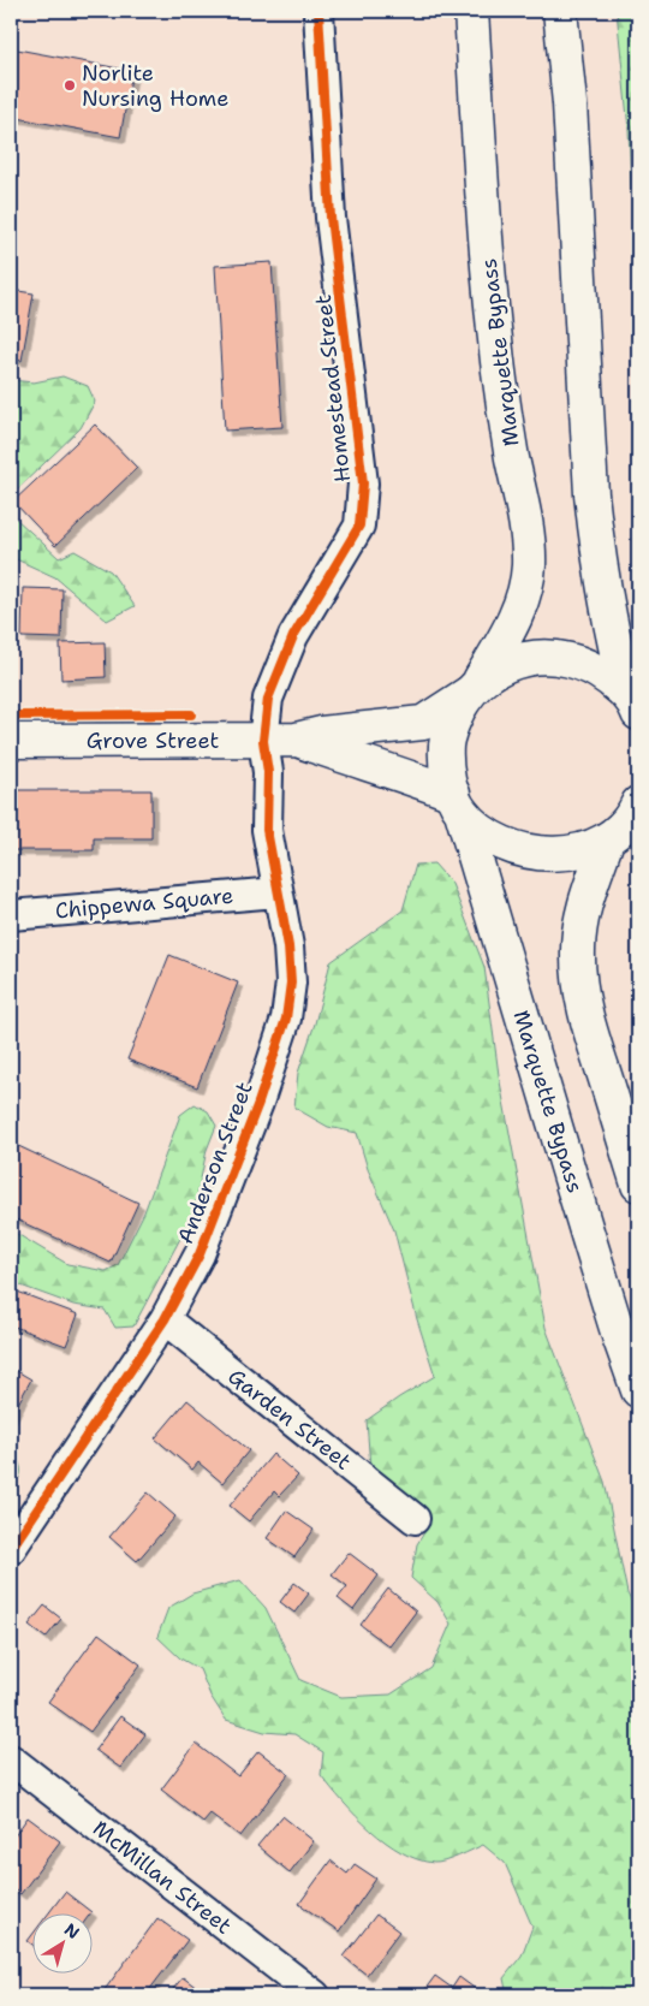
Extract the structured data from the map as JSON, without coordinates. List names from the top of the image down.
{
  "streets": {
    "main road": ["Marquette Bypass", "Grove Street"],
    "street": [
      "Homestead Street",
      "Chippewa Square",
      "Anderson Street",
      "Garden Street",
      "McMillan Street"
    ]
  },
  "crossings": [
    ["Marquette Bypass", "Grove Street"],
    ["Homestead Street", "Grove Street"],
    ["Homestead Street", "Anderson Street"],
    ["Grove Street", "Anderson Street"],
    ["Chippewa Square", "Anderson Street"],
    ["Anderson Street", "Garden Street"]
  ],
  "places": ["Norlite Nursing Home"],
  "north": "top right"
}
